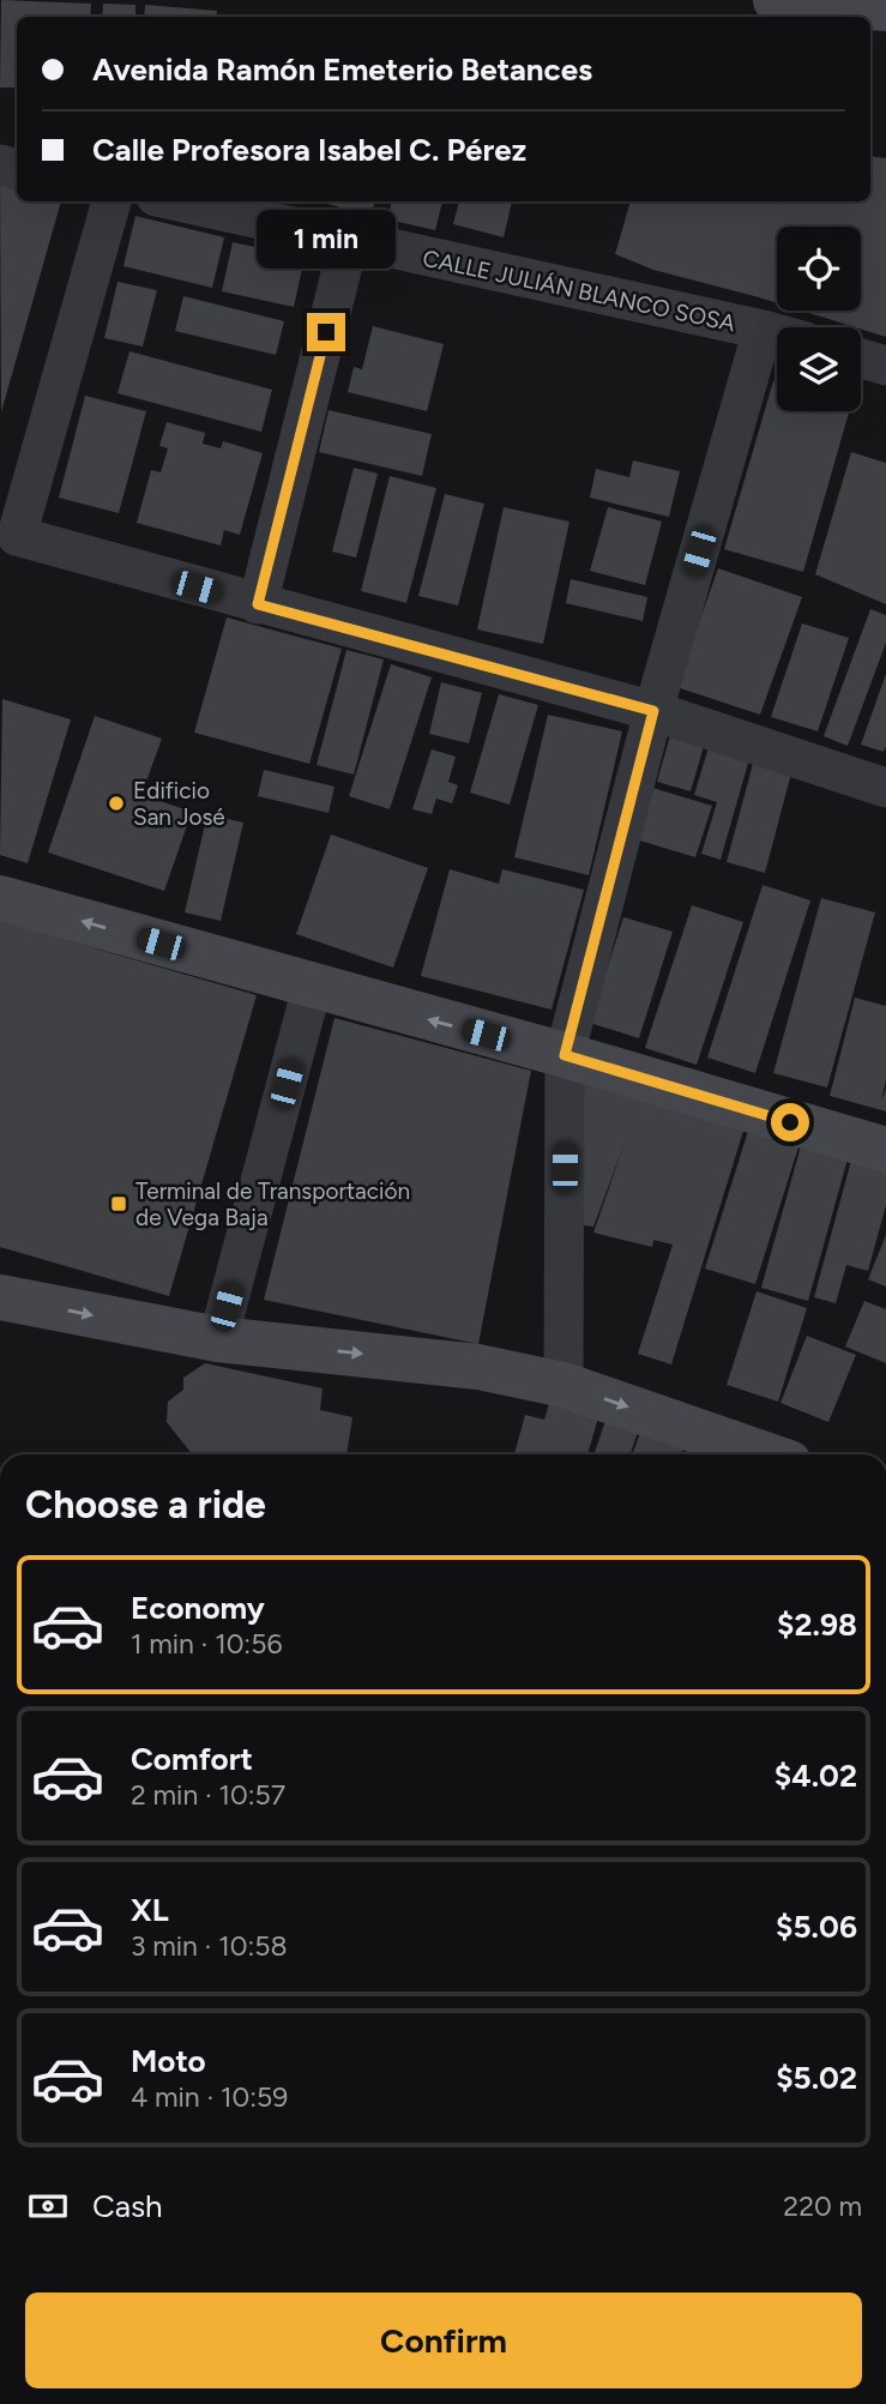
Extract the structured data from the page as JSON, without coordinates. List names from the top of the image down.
{
  "streets": {
    "street": ["CALLE JULIÁN BLANCO SOSA"]
  },
  "places": {
    "other": ["Edificio San José"],
    "transit": ["Terminal de Transportación de Vega Baja"]
  },
  "page": {
    "banner": ["Avenida Ramón Emeterio Betances", "Calle Profesora Isabel C. Pérez"],
    "bubble": "1 min",
    "heading": "Choose a ride",
    "list": [
      {
        "name": "Economy",
        "note": "1 min · 10:56",
        "value": "$2.98"
      },
      {
        "name": "Comfort",
        "note": "2 min · 10:57",
        "value": "$4.02"
      },
      {
        "name": "XL",
        "note": "3 min · 10:58",
        "value": "$5.06"
      },
      {
        "name": "Moto",
        "note": "4 min · 10:59",
        "value": "$5.02"
      }
    ],
    "pay": ["Cash", "220 m"],
    "buttons": "Confirm"
  }
}
